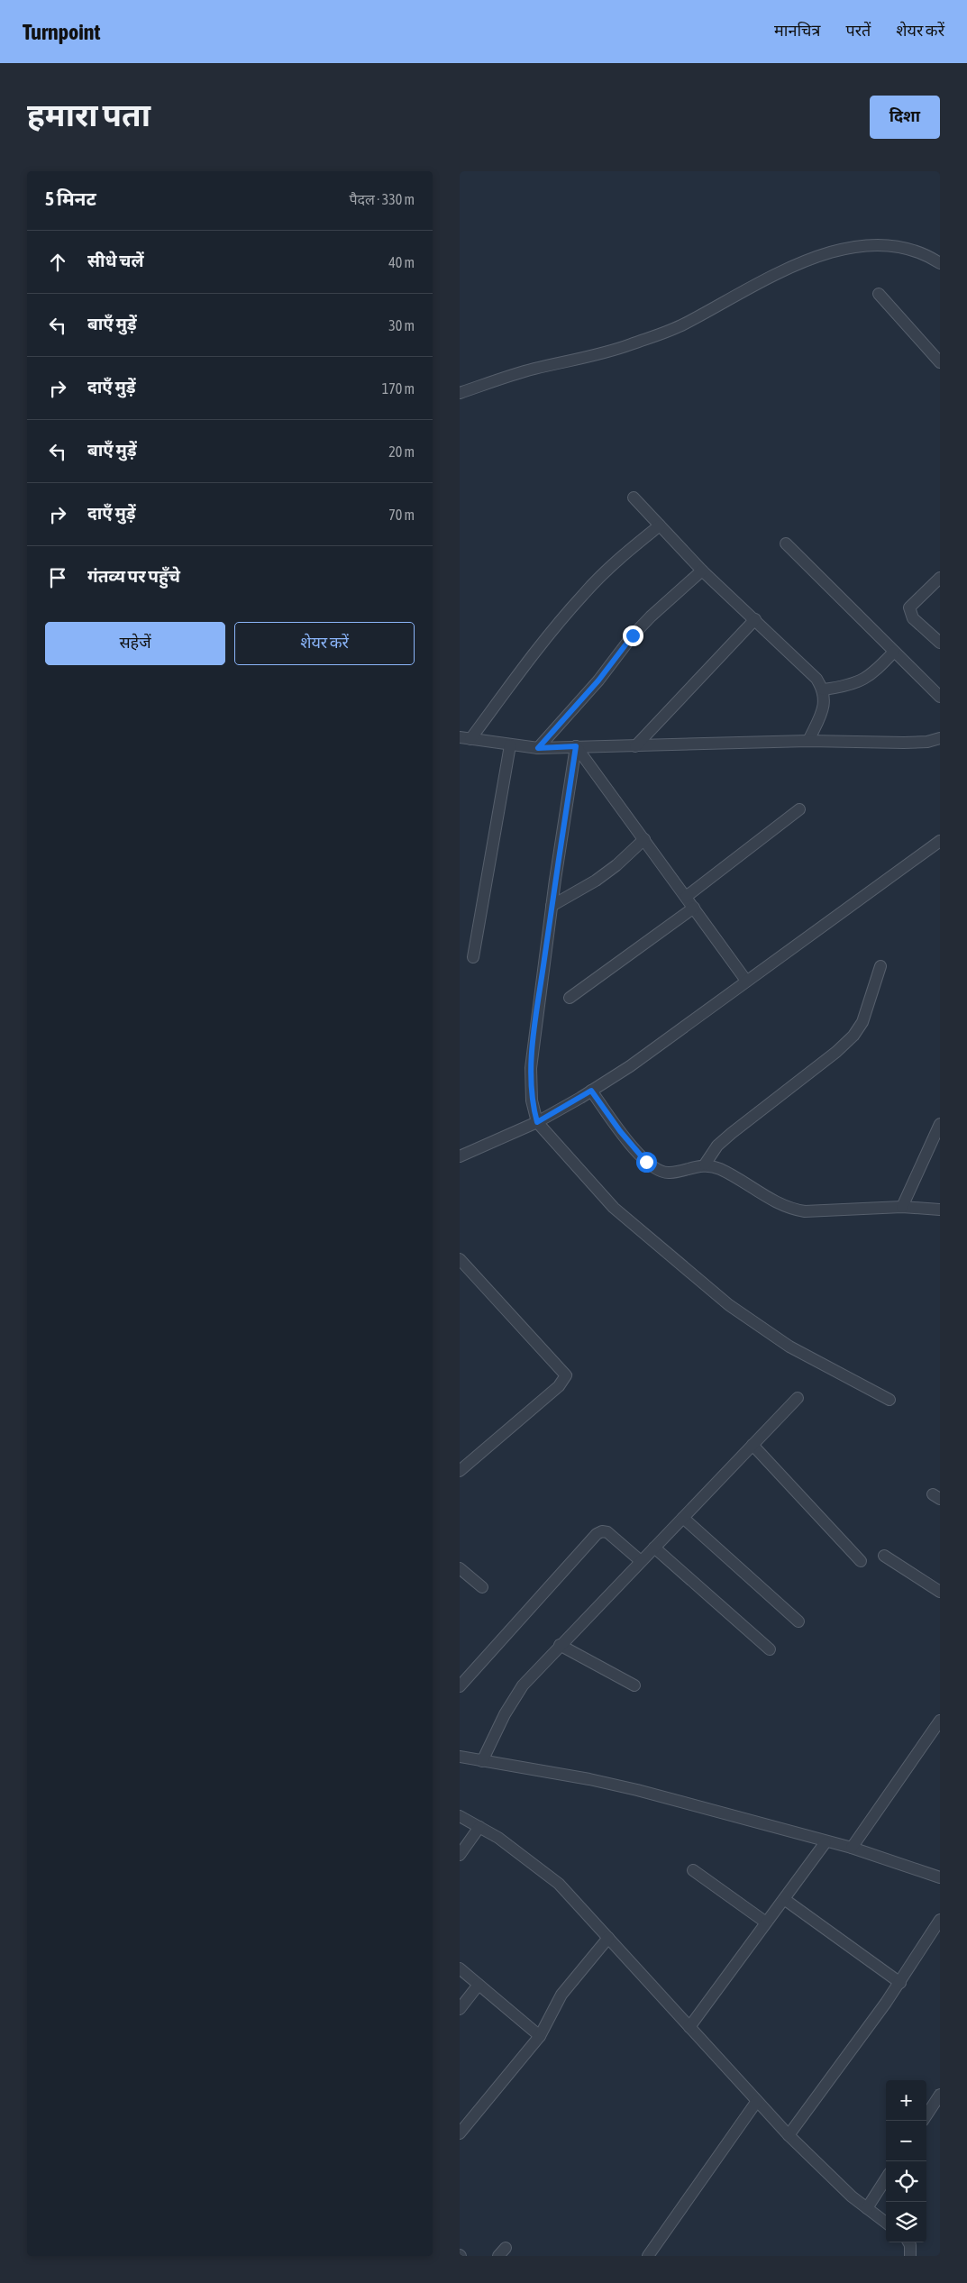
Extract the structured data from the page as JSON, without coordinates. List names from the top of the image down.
{
  "page": {
    "header": "Turnpoint",
    "nav": ["मानचित्र", "परतें", "शेयर करें"],
    "buttons": [
      "दिशा",
      ["सहेजें", "शेयर करें"]
    ],
    "title": "हमारा पता",
    "heading": ["5 मिनट", "पैदल · 330 m"],
    "list": [
      ["सीधे चलें", "40 m"],
      ["बाएँ मुड़ें", "30 m"],
      ["दाएँ मुड़ें", "170 m"],
      ["बाएँ मुड़ें", "20 m"],
      ["दाएँ मुड़ें", "70 m"],
      "गंतव्य पर पहुँचे"
    ],
    "map_buttons": ["+", "−"]
  }
}
